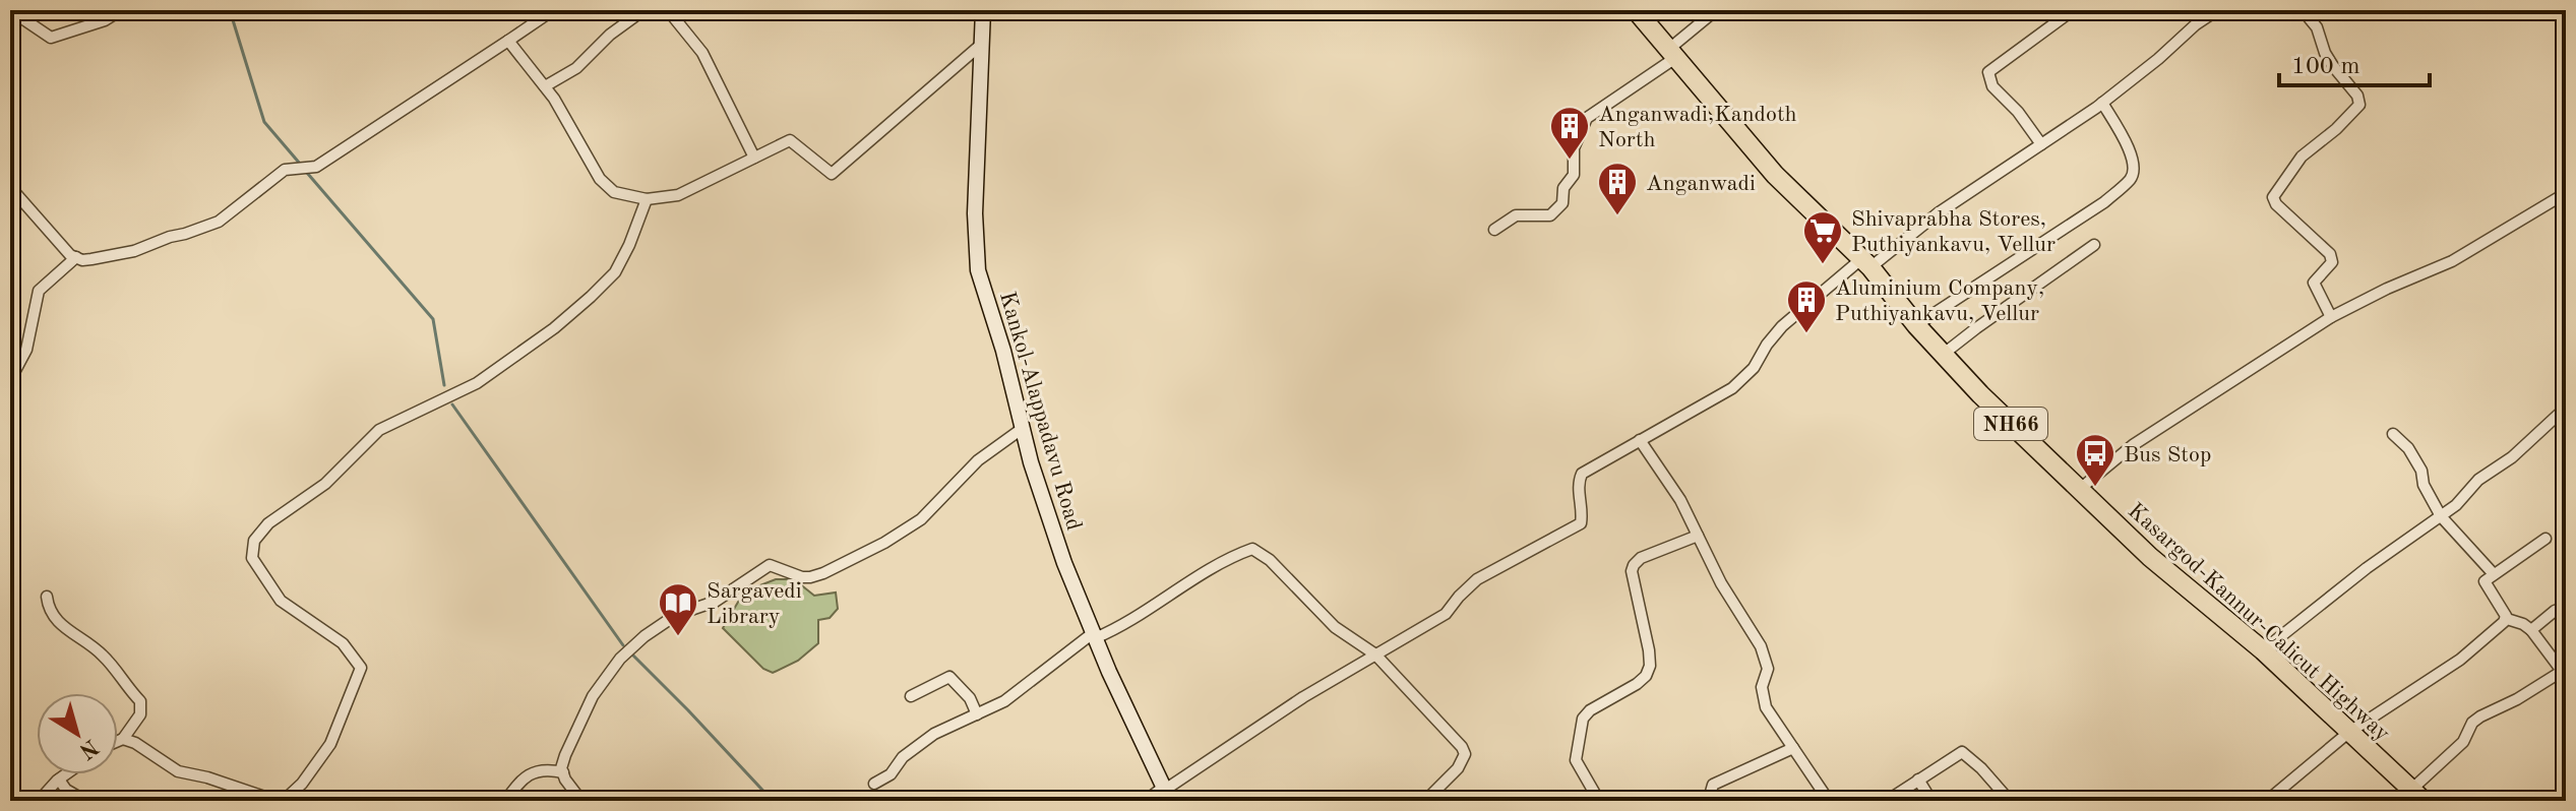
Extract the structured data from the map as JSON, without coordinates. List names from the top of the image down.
{
  "streets": {
    "highway": ["NH66", "Kasargod-Kannur-Calicut Highway"],
    "main road": ["Kankol-Alappadavu Road"]
  },
  "places": {
    "building": ["Anganwadi,Kandoth North", "Anganwadi", "Aluminium Company, Puthiyankavu, Vellur"],
    "supermarket": ["Shivaprabha Stores, Puthiyankavu, Vellur"],
    "bus stop": ["Bus Stop"],
    "library": ["Sargavedi Library"]
  },
  "scale_bar": "100 m",
  "north": "bottom right"
}
